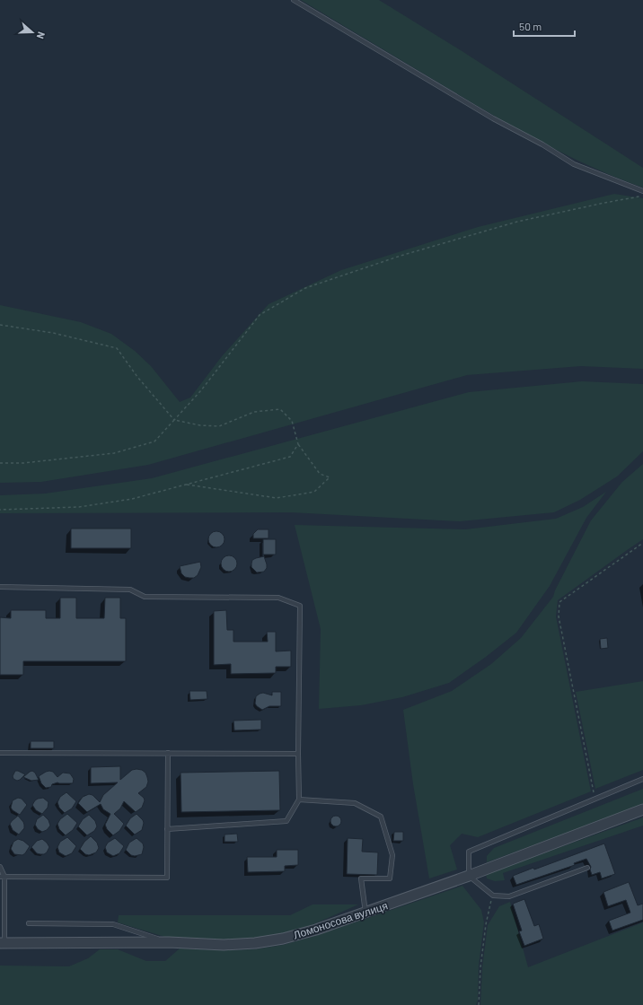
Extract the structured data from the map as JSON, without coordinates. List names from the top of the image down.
{
  "streets": {
    "street": ["Ломоносова вулиця"]
  },
  "scale_bar": "50 m",
  "north": "right"
}
